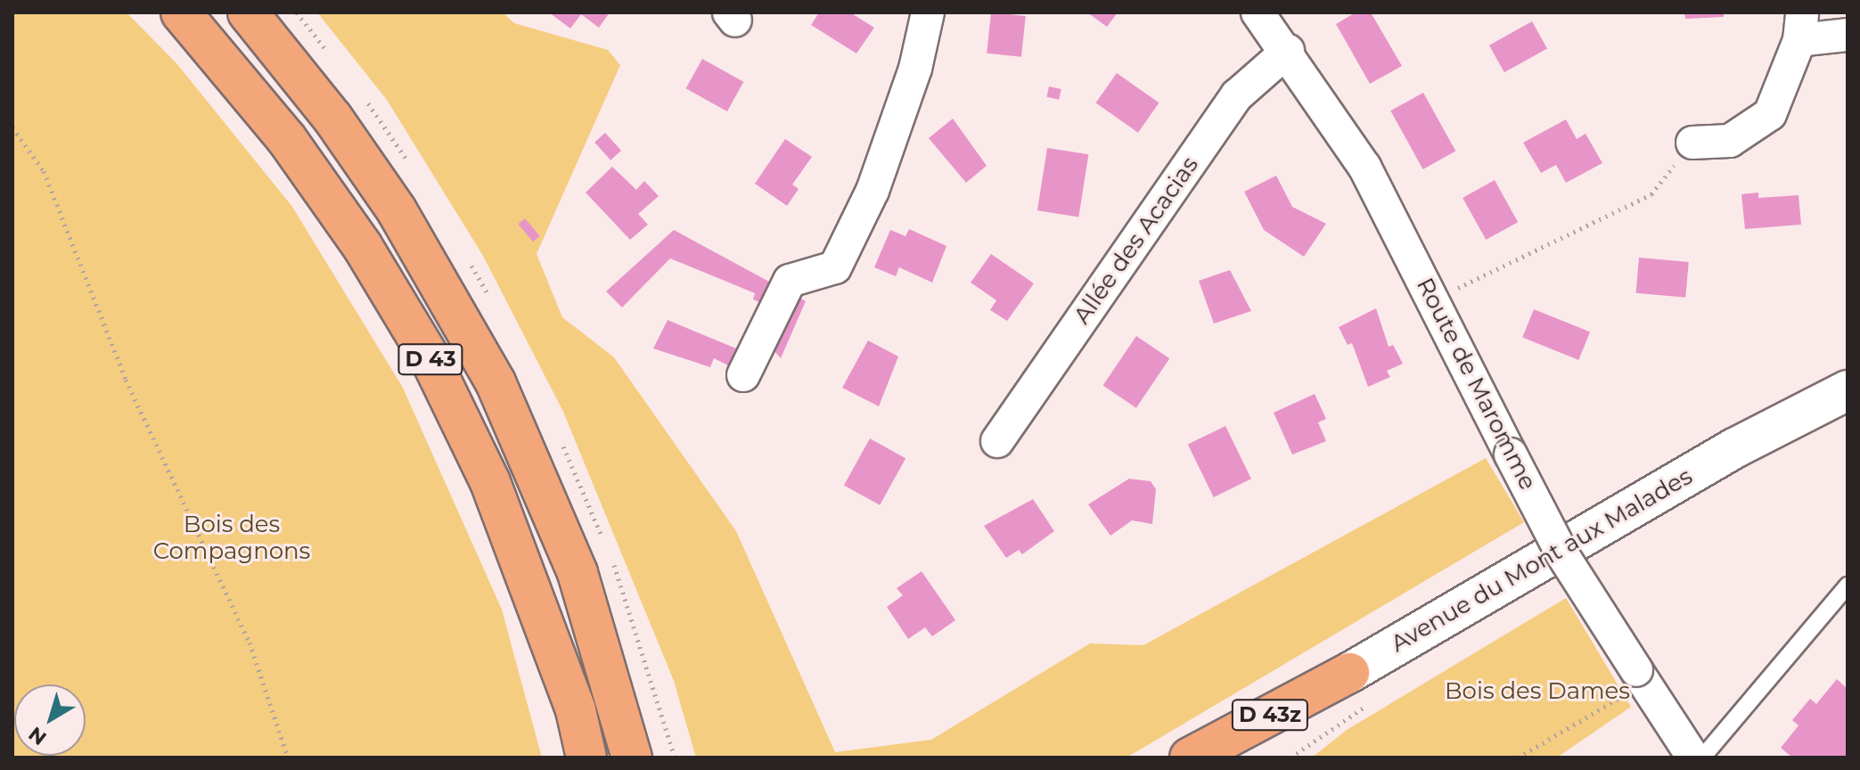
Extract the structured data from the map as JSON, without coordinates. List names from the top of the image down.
{
  "streets": {
    "highway": ["D 43", "D 43z"],
    "street": ["Allée des Acacias", "Route de Maromme", "Avenue du Mont aux Malades"]
  },
  "crossings": [
    ["Allée des Acacias", "Route de Maromme"],
    ["Avenue du Mont aux Malades", "D 43z"]
  ],
  "parks": ["Bois des Compagnons", "Bois des Dames"],
  "north": "bottom left"
}
